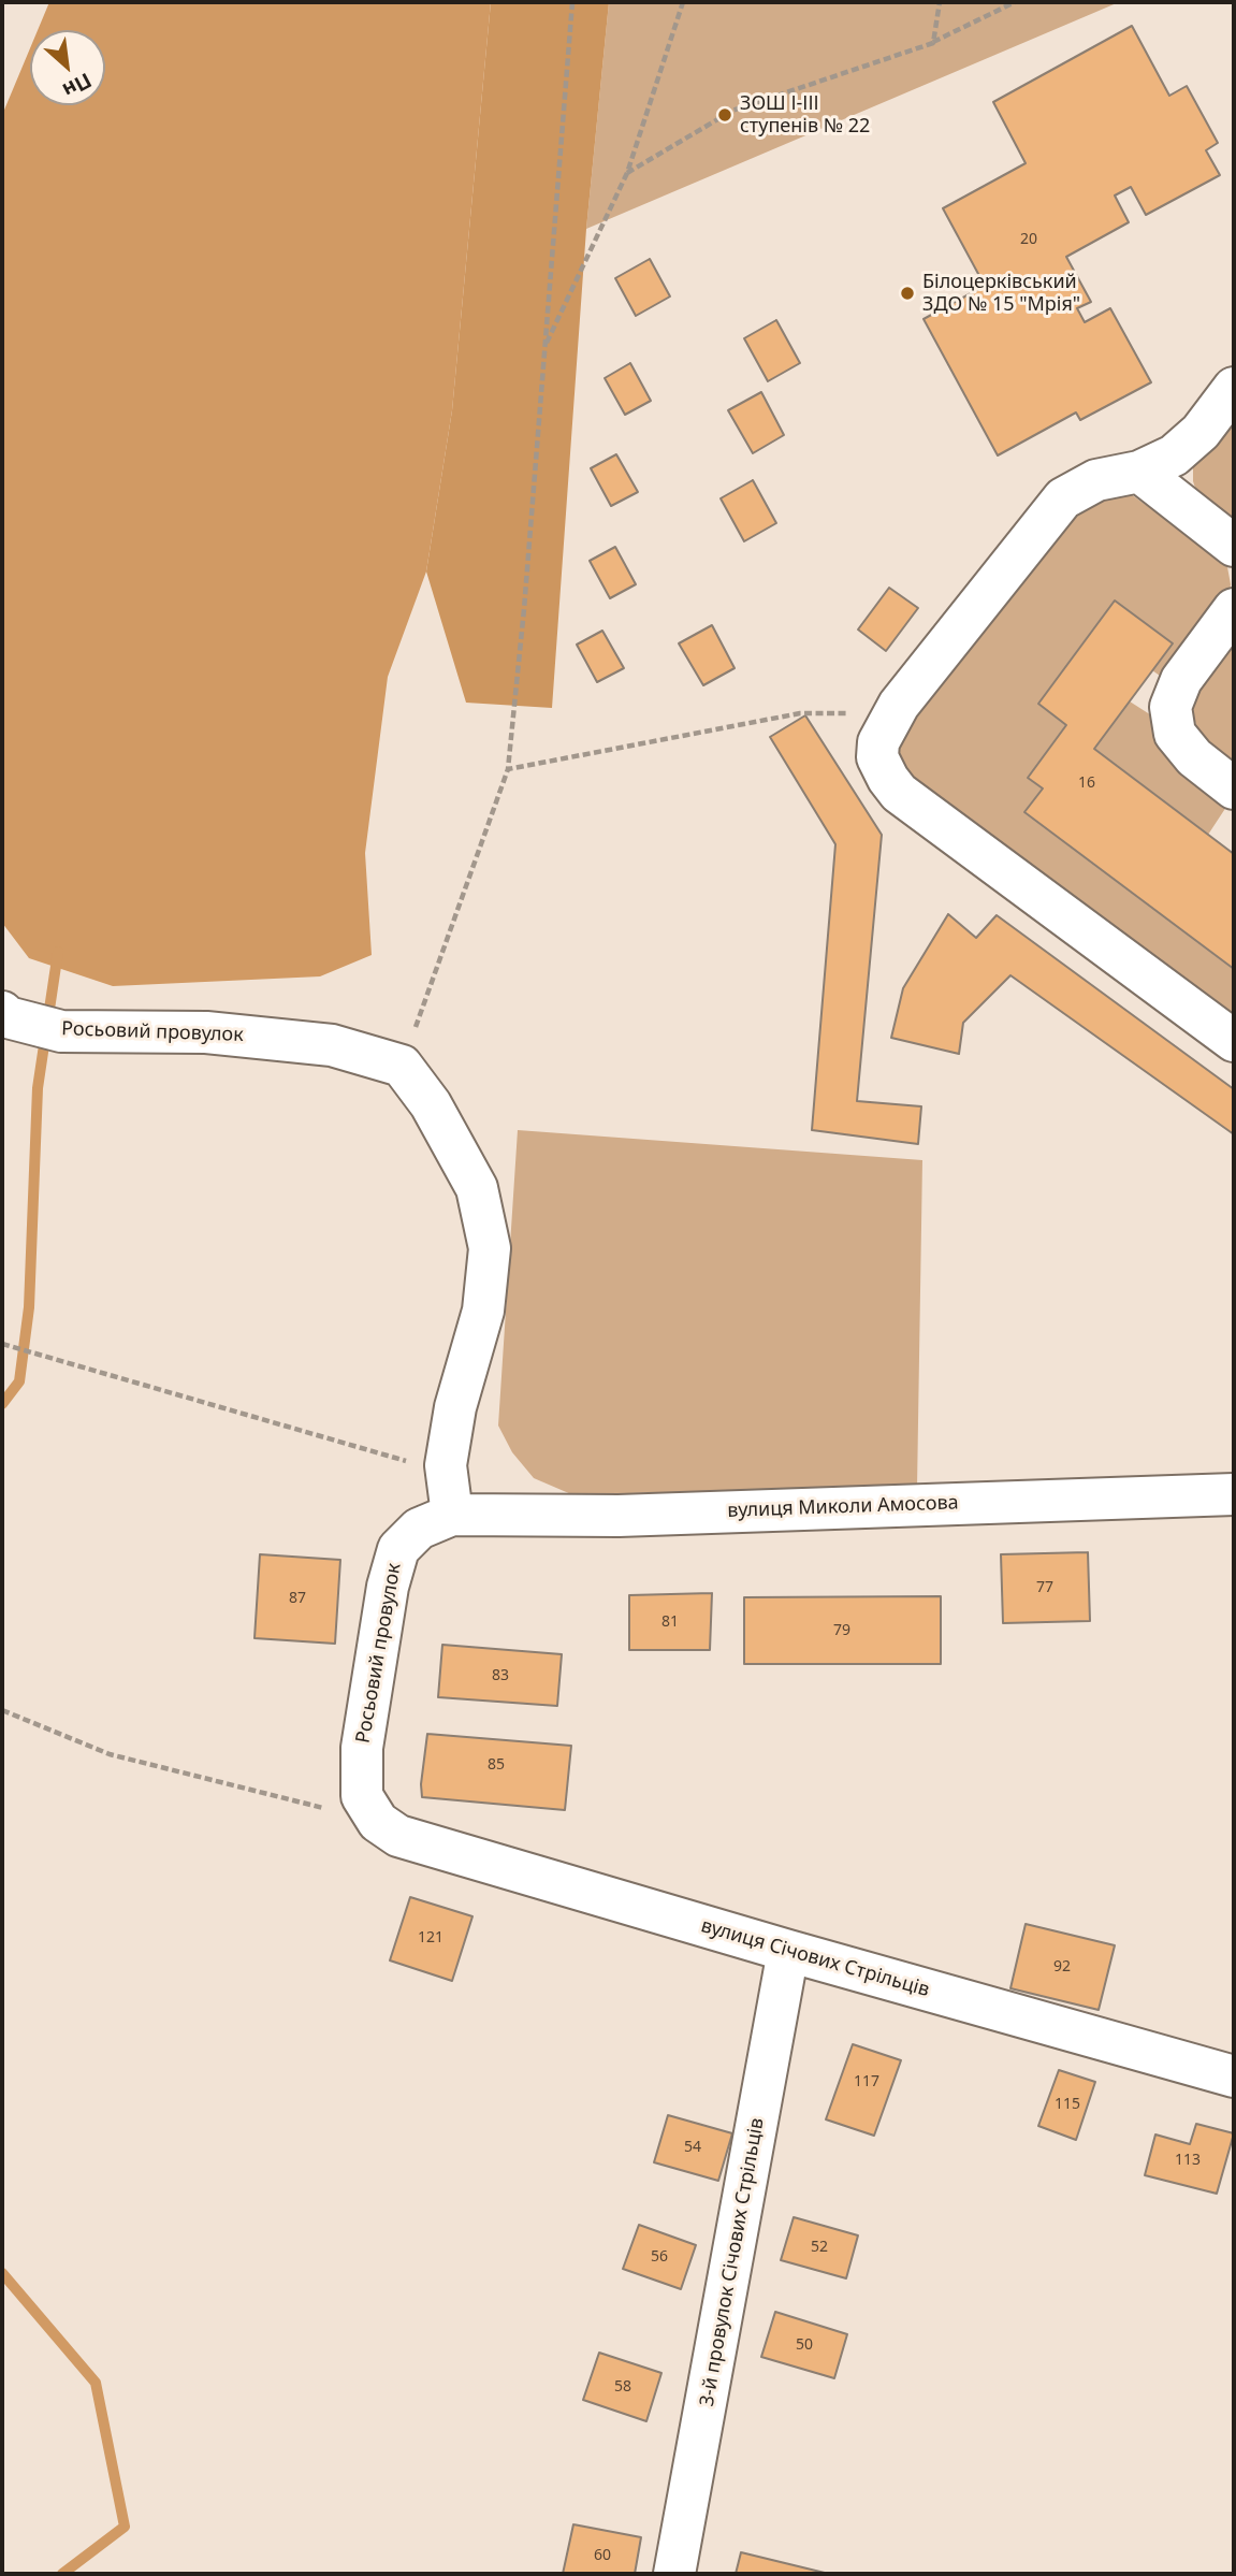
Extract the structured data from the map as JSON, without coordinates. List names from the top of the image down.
{
  "streets": {
    "street": [
      "Росьовий провулок",
      "вулиця Миколи Амосова",
      "вулиця Січових Стрільців",
      "3-й провулок Січових Стрільців"
    ]
  },
  "crossings": [
    ["Росьовий провулок", "вулиця Миколи Амосова"],
    ["Росьовий провулок", "вулиця Січових Стрільців"],
    ["вулиця Січових Стрільців", "3-й провулок Січових Стрільців"]
  ],
  "places": ["ЗОШ І-ІІІ ступенів № 22", "Білоцерківський ЗДО № 15 \"Мрія\""],
  "house_numbers": [
    "20",
    "16",
    "77",
    "87",
    "81",
    "79",
    "83",
    "85",
    "121",
    "92",
    "117",
    "115",
    "54",
    "113",
    "52",
    "56",
    "50",
    "58",
    "60"
  ],
  "north": "bottom right"
}
